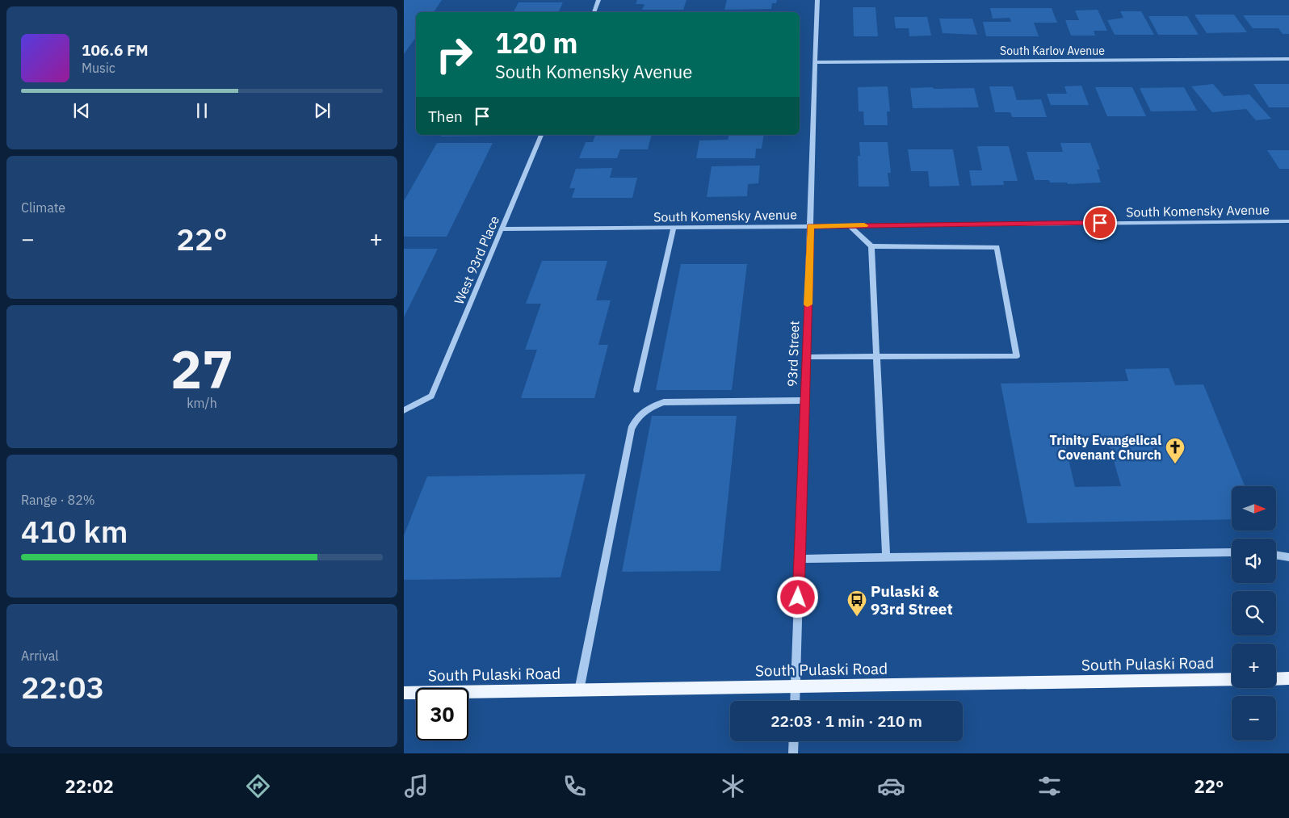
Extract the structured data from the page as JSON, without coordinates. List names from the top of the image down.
{
  "streets": {
    "main road": ["South Pulaski Road"],
    "street": [
      "South Karlov Avenue",
      "South Komensky Avenue",
      "West 93rd Place",
      "93rd Street"
    ]
  },
  "crossings": [
    ["South Karlov Avenue", "93rd Street"],
    ["South Komensky Avenue", "West 93rd Place"],
    ["South Komensky Avenue", "93rd Street"],
    ["93rd Street", "South Pulaski Road"]
  ],
  "places": {
    "church": ["Trinity Evangelical Covenant Church"],
    "bus stop": ["Pulaski & 93rd Street"]
  },
  "north": "right",
  "page": {
    "turn": ["120 m", "South Komensky Avenue"],
    "song": ["106.6 FM", "Music"],
    "then": "Then",
    "tile": [
      "Climate",
      ["27", "km/h"],
      ["Range · 82%", "410 km"],
      ["Arrival", "22:03"]
    ],
    "heat": ["−", "22°", "+"],
    "map_buttons": ["+", "−"],
    "limit": "30",
    "trip": "22:03 · 1 min · 210 m",
    "tabs": ["22:02", "22°"]
  }
}
